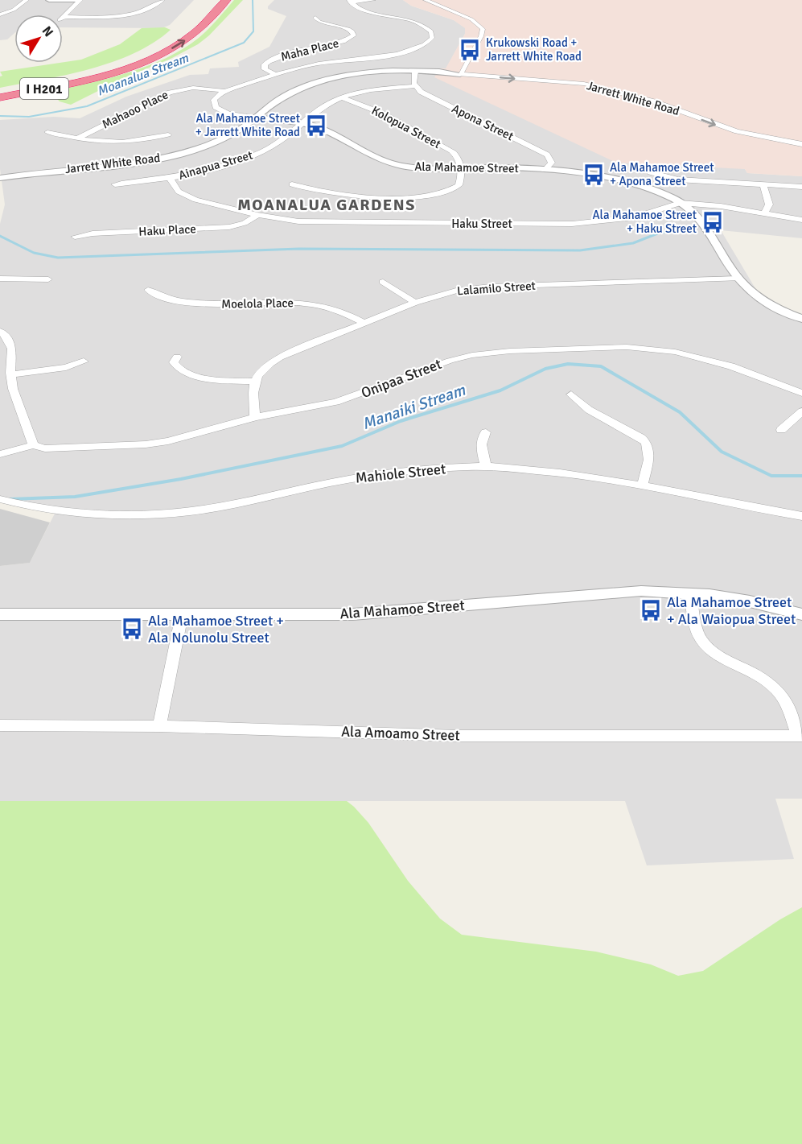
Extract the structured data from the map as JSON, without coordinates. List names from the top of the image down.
{
  "streets": {
    "highway": ["I H201"],
    "street": [
      "Maha Place",
      "Jarrett White Road",
      "Mahaoo Place",
      "Apona Street",
      "Kolopua Street",
      "Ainapua Street",
      "Ala Mahamoe Street",
      "Haku Street",
      "Haku Place",
      "Lalamilo Street",
      "Moelola Place",
      "Onipaa Street",
      "Mahiole Street",
      "Ala Amoamo Street"
    ]
  },
  "crossings": [
    ["Jarrett White Road", "Ala Mahamoe Street"],
    ["Mahaoo Place", "Ala Mahamoe Street"],
    ["Apona Street", "Ainapua Street"],
    ["Apona Street", "Ala Mahamoe Street"],
    ["Kolopua Street", "Ainapua Street"],
    ["Kolopua Street", "Ala Mahamoe Street"],
    ["Ainapua Street", "Ala Mahamoe Street"],
    ["Ainapua Street", "Haku Street"],
    ["Ala Mahamoe Street", "Haku Street"],
    ["Ala Mahamoe Street", "Lalamilo Street"],
    ["Haku Street", "Haku Place"],
    ["Lalamilo Street", "Moelola Place"]
  ],
  "districts": ["MOANALUA GARDENS"],
  "water": ["Moanalua Stream", "Manaiki Stream"],
  "places": {
    "bus stop": [
      "Krukowski Road + Jarrett White Road",
      "Ala Mahamoe Street + Jarrett White Road",
      "Ala Mahamoe Street + Apona Street",
      "Ala Mahamoe Street + Haku Street",
      "Ala Mahamoe Street + Ala Waiopua Street",
      "Ala Mahamoe Street + Ala Nolunolu Street"
    ]
  },
  "north": "top right"
}
